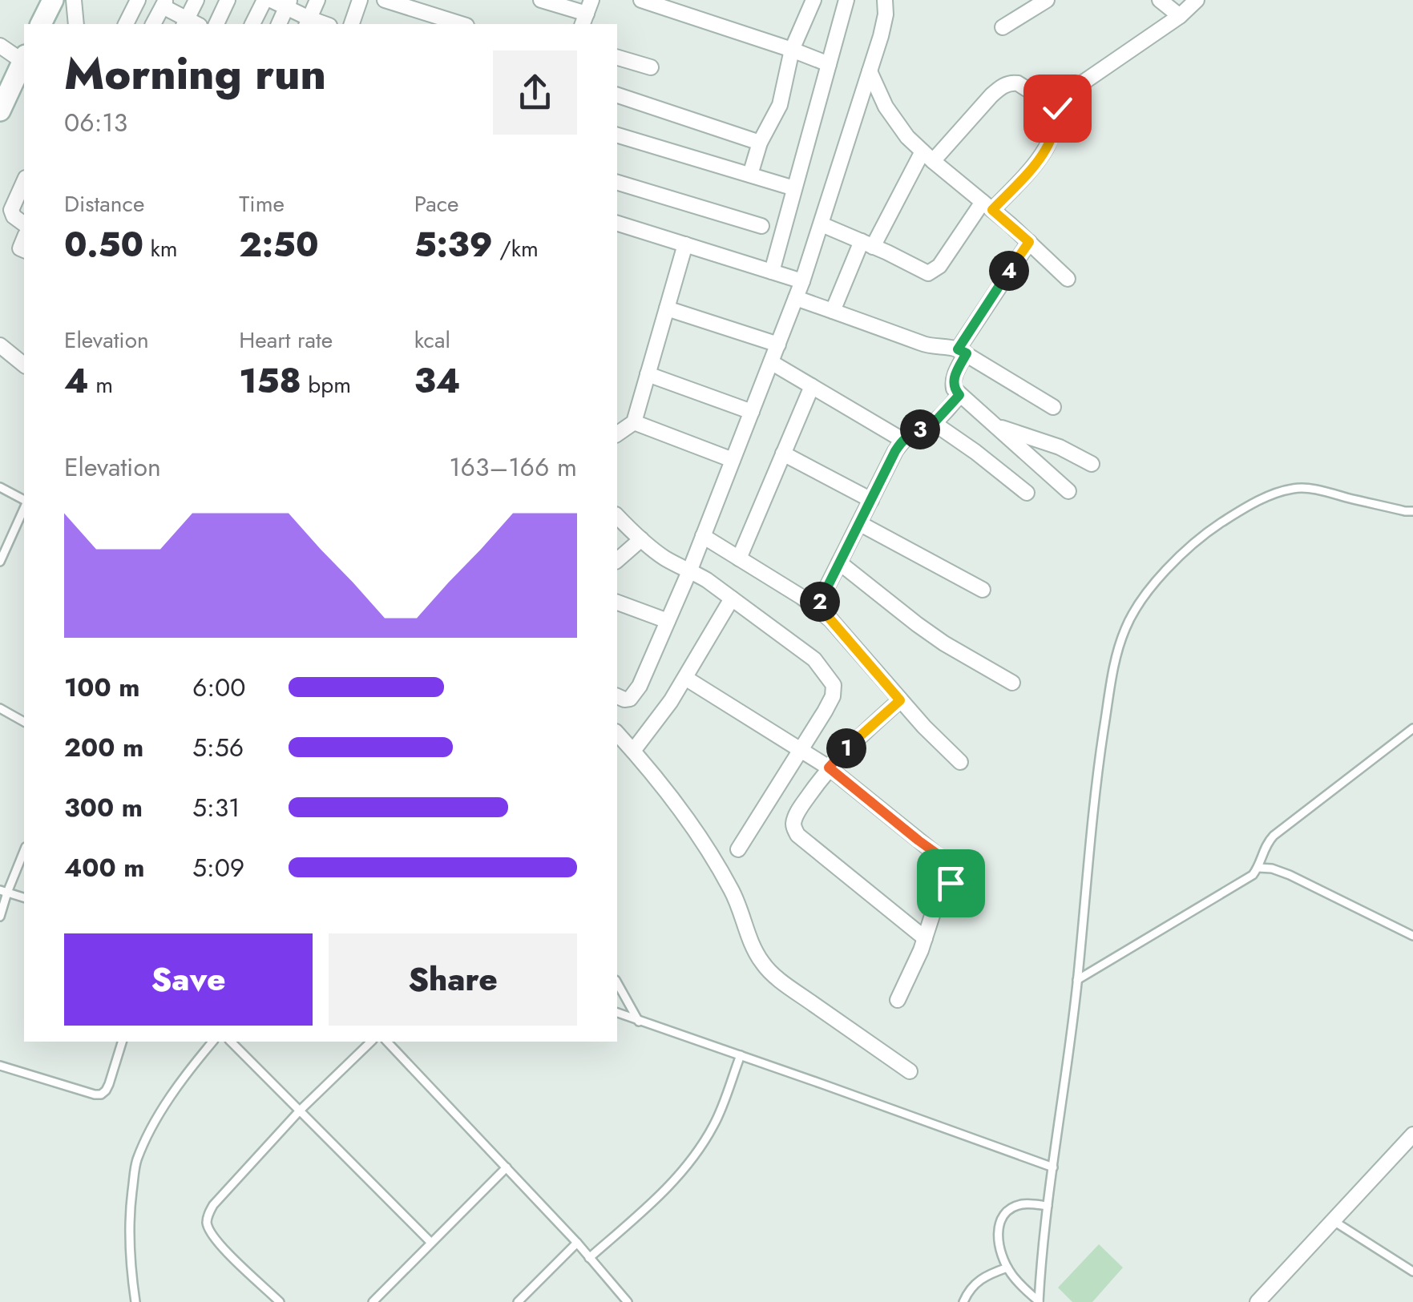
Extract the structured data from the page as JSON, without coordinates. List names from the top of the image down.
{
  "page": {
    "heading": ["Morning run", "06:13"],
    "stats": [
      ["Distance", "0.50 km"],
      ["Time", "2:50"],
      ["Pace", "5:39 /km"],
      ["Elevation", "4 m"],
      ["Heart rate", "158 bpm"],
      ["kcal", "34"]
    ],
    "pins": [
      "4",
      "3",
      "2",
      "1"
    ],
    "chart": ["Elevation", "163–166 m"],
    "list": [
      {
        "name": "100 m",
        "note": "6:00"
      },
      {
        "name": "200 m",
        "note": "5:56"
      },
      {
        "name": "300 m",
        "note": "5:31"
      },
      {
        "name": "400 m",
        "note": "5:09"
      }
    ],
    "buttons": ["Save", "Share"]
  }
}
